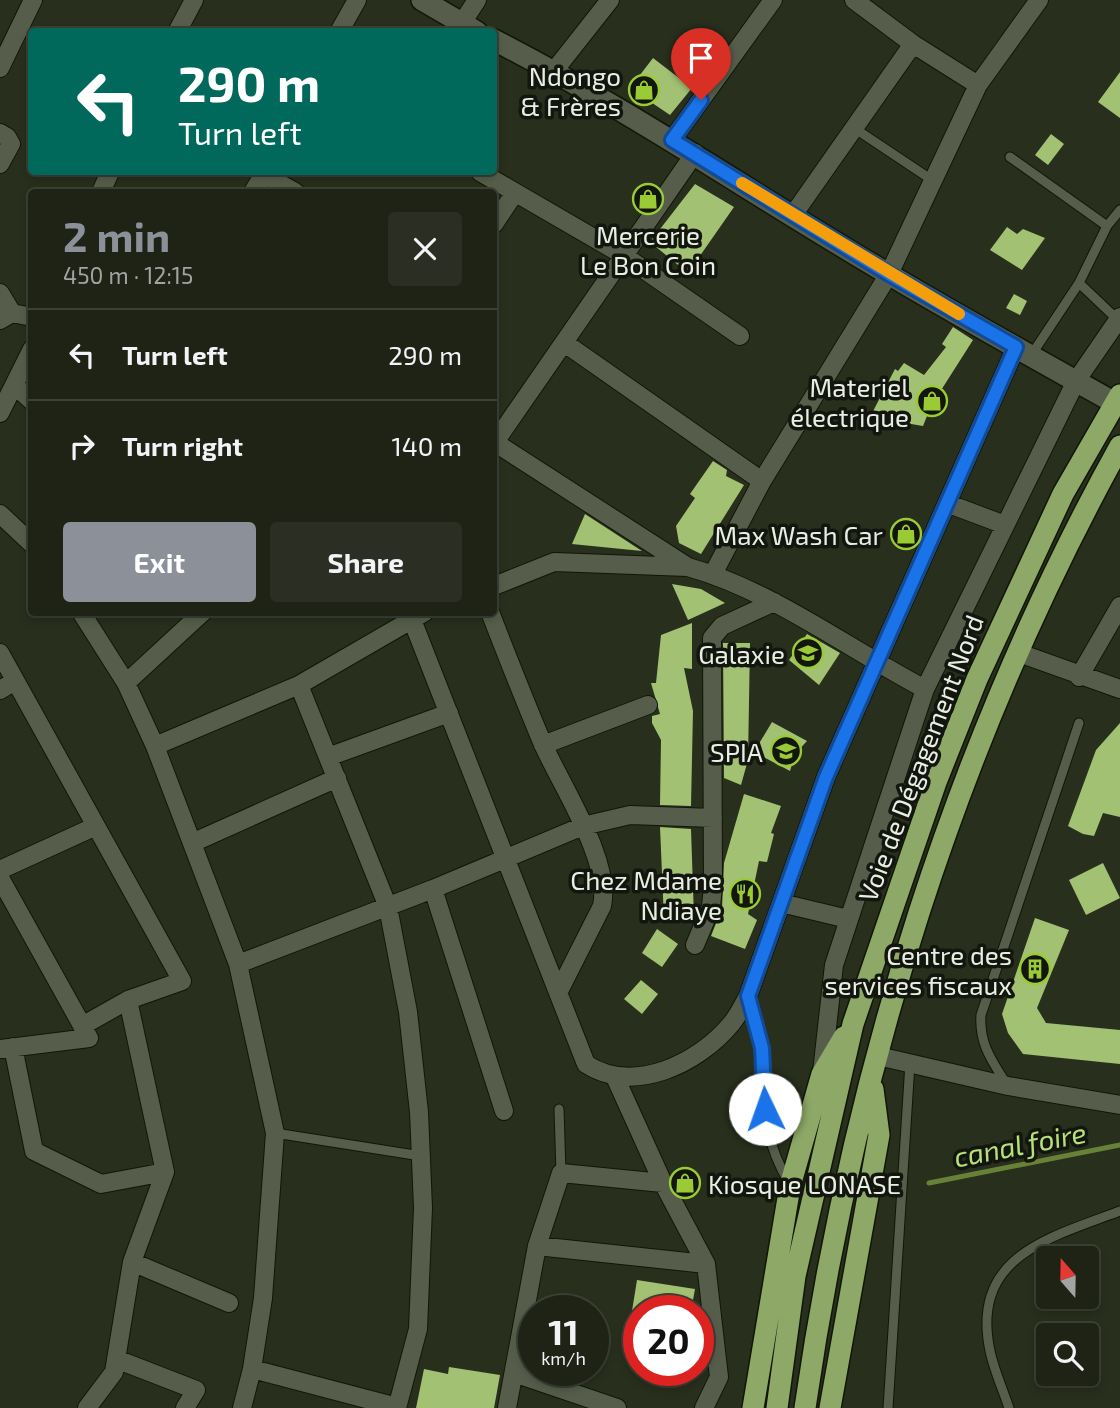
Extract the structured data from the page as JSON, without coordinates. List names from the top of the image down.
{
  "streets": {
    "highway": ["Voie de Dégagement Nord"]
  },
  "water": ["canal foire"],
  "places": {
    "shop": [
      "Ndongo & Frères",
      "Mercerie Le Bon Coin",
      "Materiel électrique",
      "Max Wash Car",
      "Kiosque LONASE"
    ],
    "school or university": ["Galaxie", "SPIA"],
    "restaurant": ["Chez Mdame Ndiaye"],
    "building": ["Centre des services fiscaux"]
  },
  "north": "top",
  "page": {
    "turn": ["290 m", "Turn left"],
    "heading": ["2 min", "450 m · 12:15"],
    "list": [
      {
        "name": "Turn left",
        "value": "290 m"
      },
      {
        "name": "Turn right",
        "value": "140 m"
      }
    ],
    "buttons": ["Exit", "Share"],
    "speed": "11 km/h",
    "limit": "20"
  }
}
